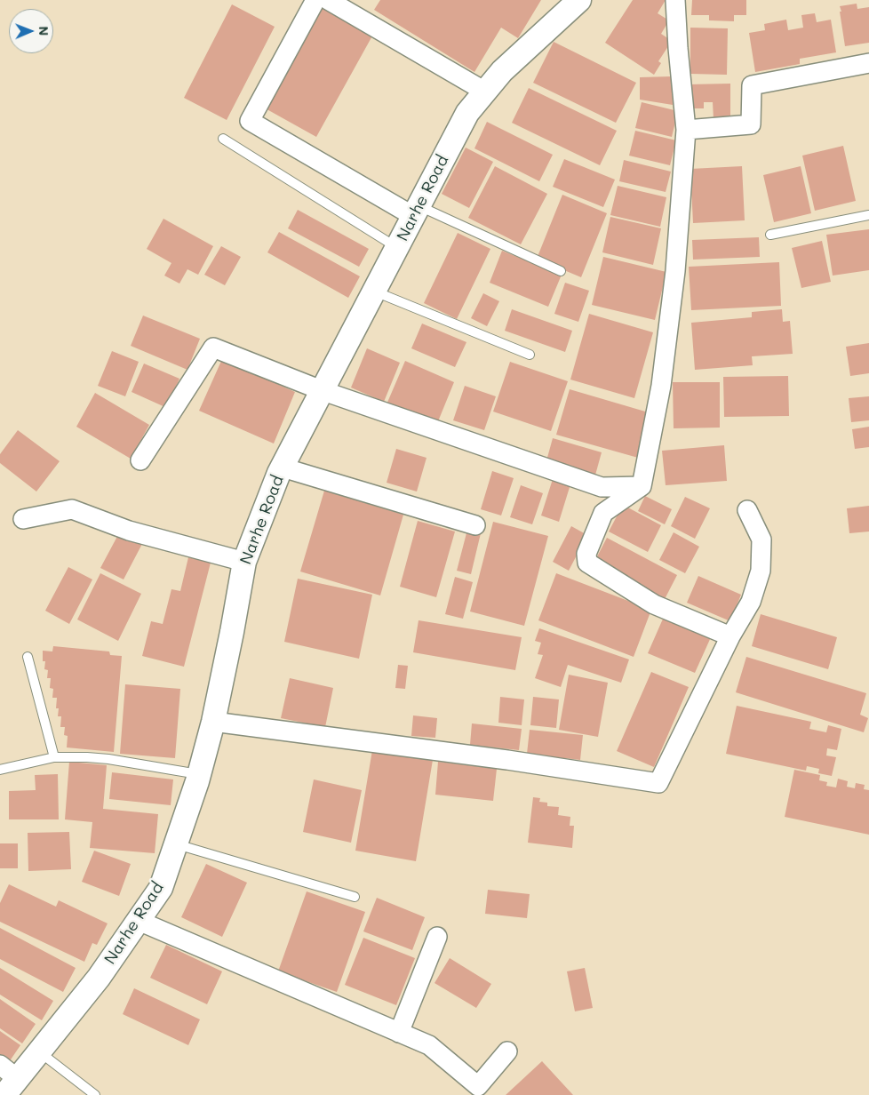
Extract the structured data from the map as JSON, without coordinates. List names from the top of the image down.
{
  "streets": {
    "street": ["Narhe Road"]
  },
  "north": "right"
}
